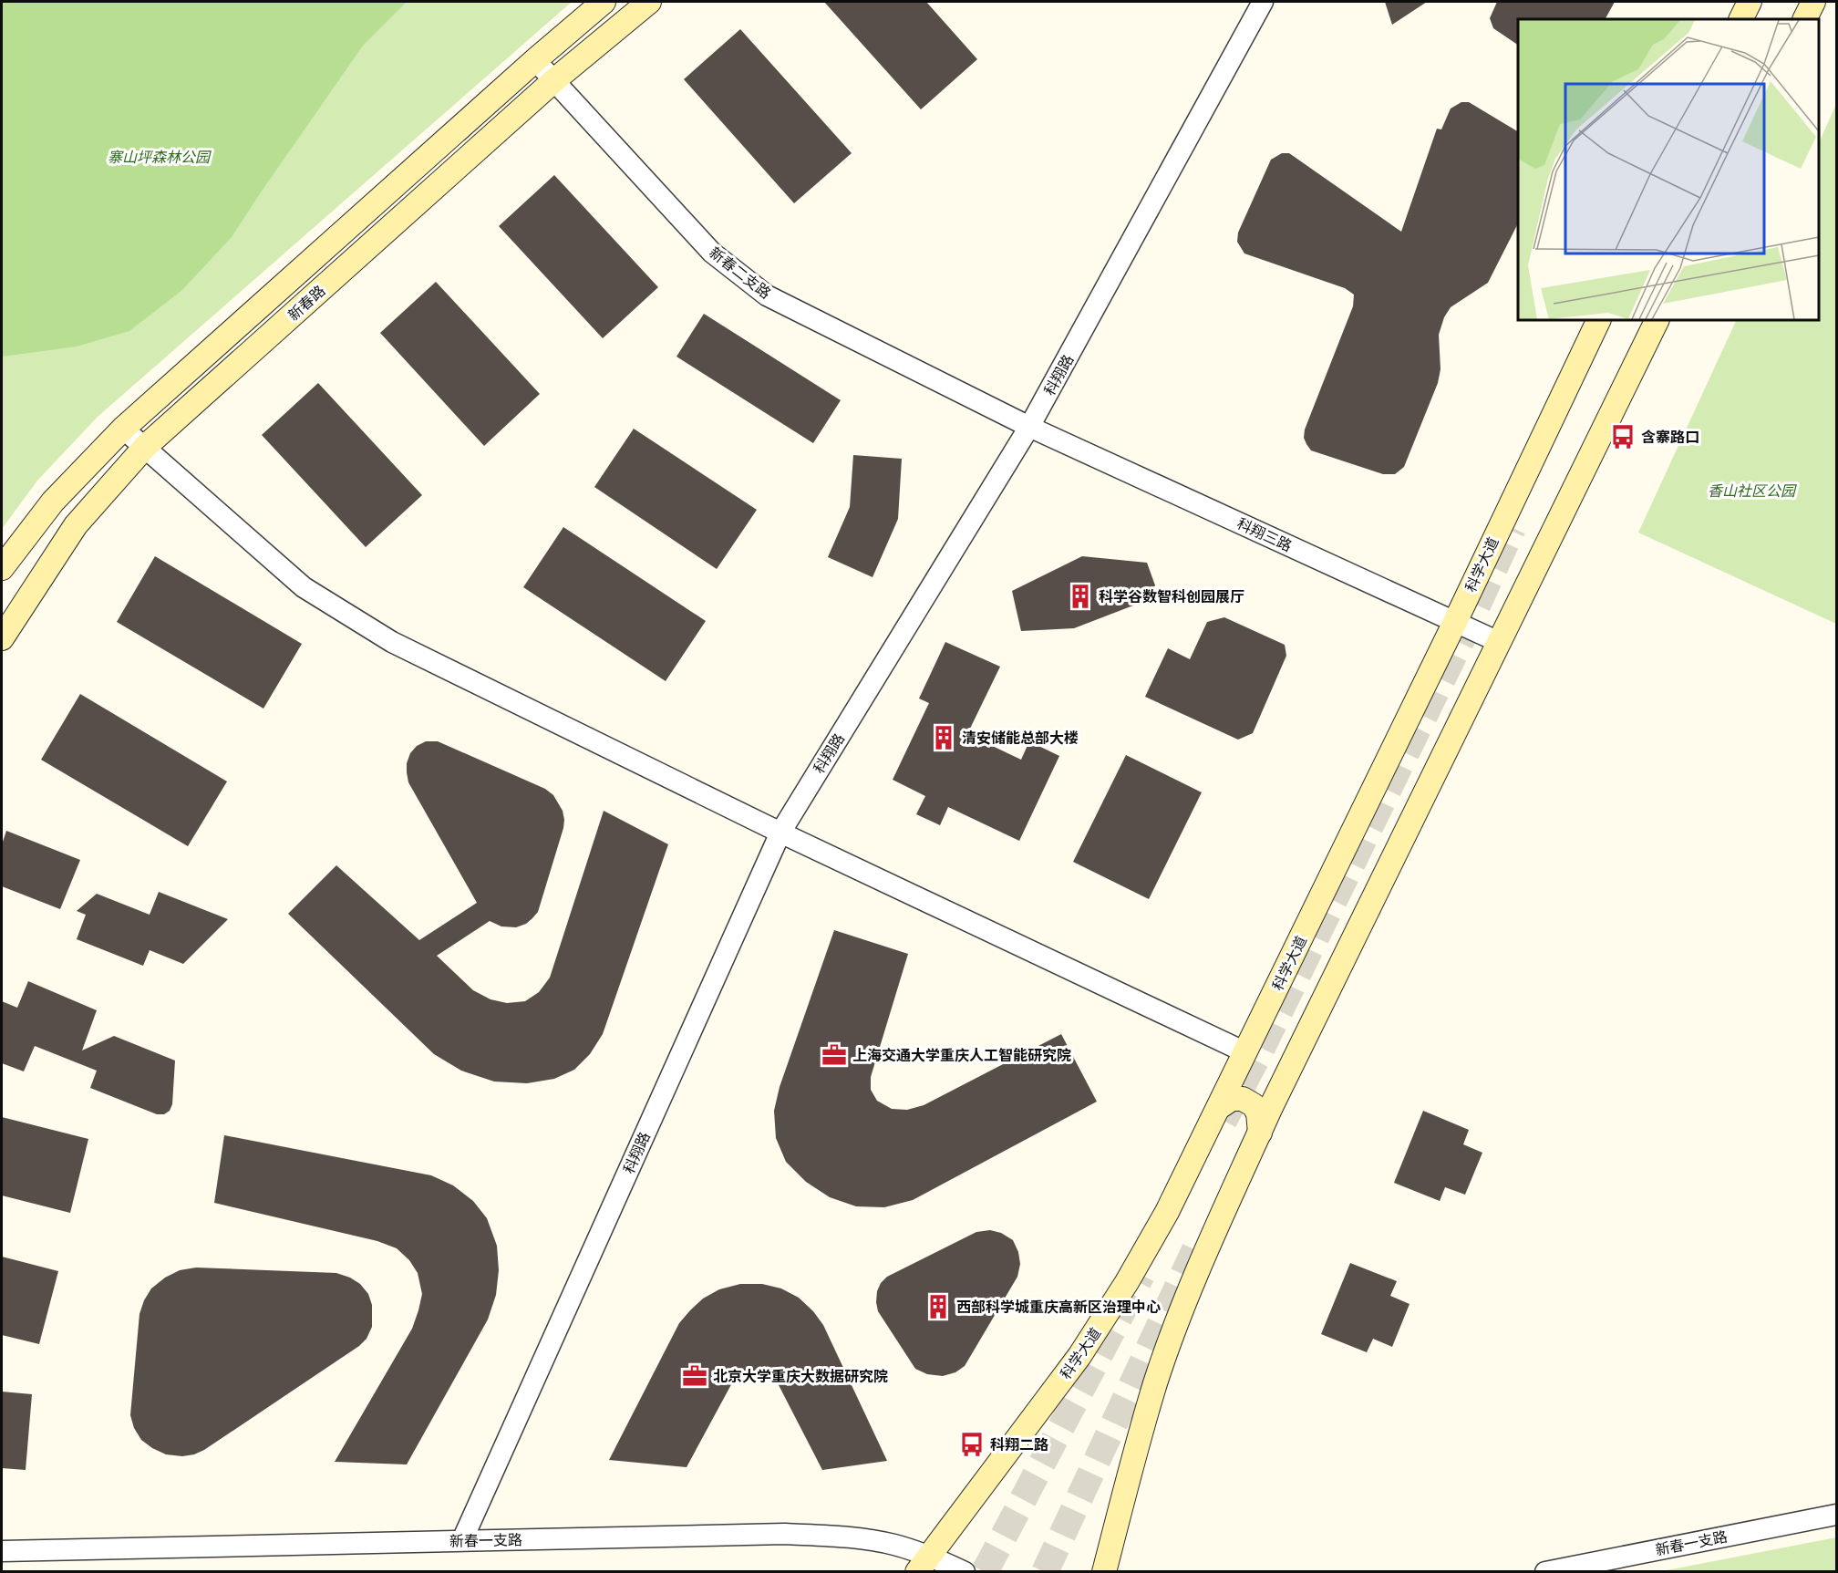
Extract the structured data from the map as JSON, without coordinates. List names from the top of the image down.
{
  "streets": {
    "main road": ["新春路", "科学大道"],
    "street": [
      "新春二支路",
      "科翔路",
      "科翔三路",
      "新春一支路"
    ]
  },
  "crossings": [
    ["新春二支路", "新春路"],
    ["新春二支路", "科翔路"],
    ["新春二支路", "科翔三路"],
    ["科翔路", "科翔三路"],
    ["科翔路", "新春一支路"],
    ["科翔三路", "科学大道"],
    ["科学大道", "新春一支路"]
  ],
  "parks": ["寨山坪森林公园", "香山社区公园"],
  "places": {
    "bus stop": ["含寨路口", "科翔二路"],
    "building": ["科学谷数智科创园展厅", "清安储能总部大楼", "西部科学城重庆高新区治理中心"],
    "office": ["上海交通大学重庆人工智能研究院", "北京大学重庆大数据研究院"]
  }
}
